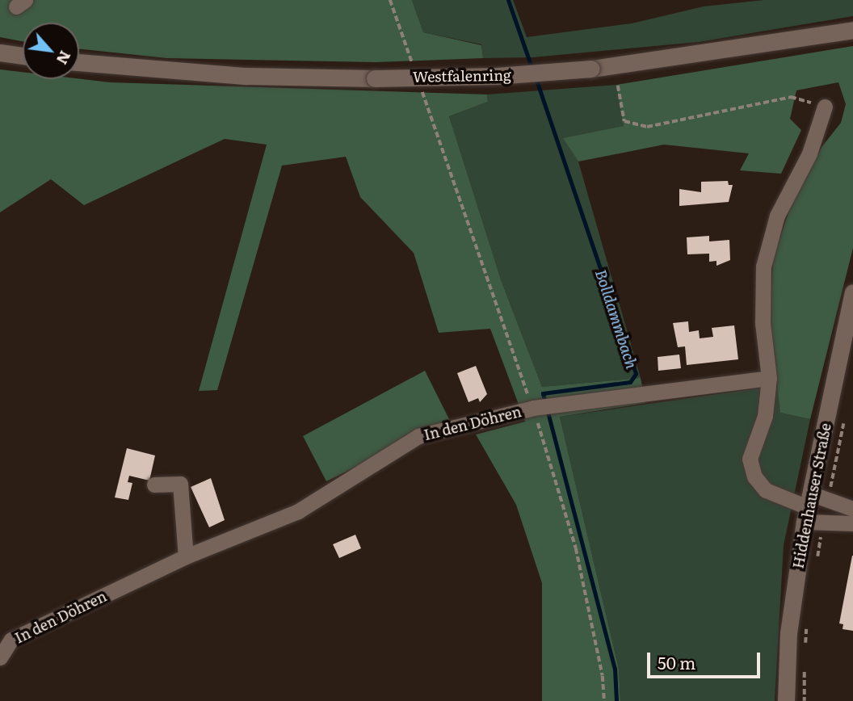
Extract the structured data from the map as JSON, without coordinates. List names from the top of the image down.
{
  "streets": {
    "main road": ["Westfalenring", "Hiddenhauser Straße"],
    "street": ["In den Döhren"]
  },
  "water": ["Bolldammbach"],
  "scale_bar": "50 m",
  "north": "bottom right"
}
